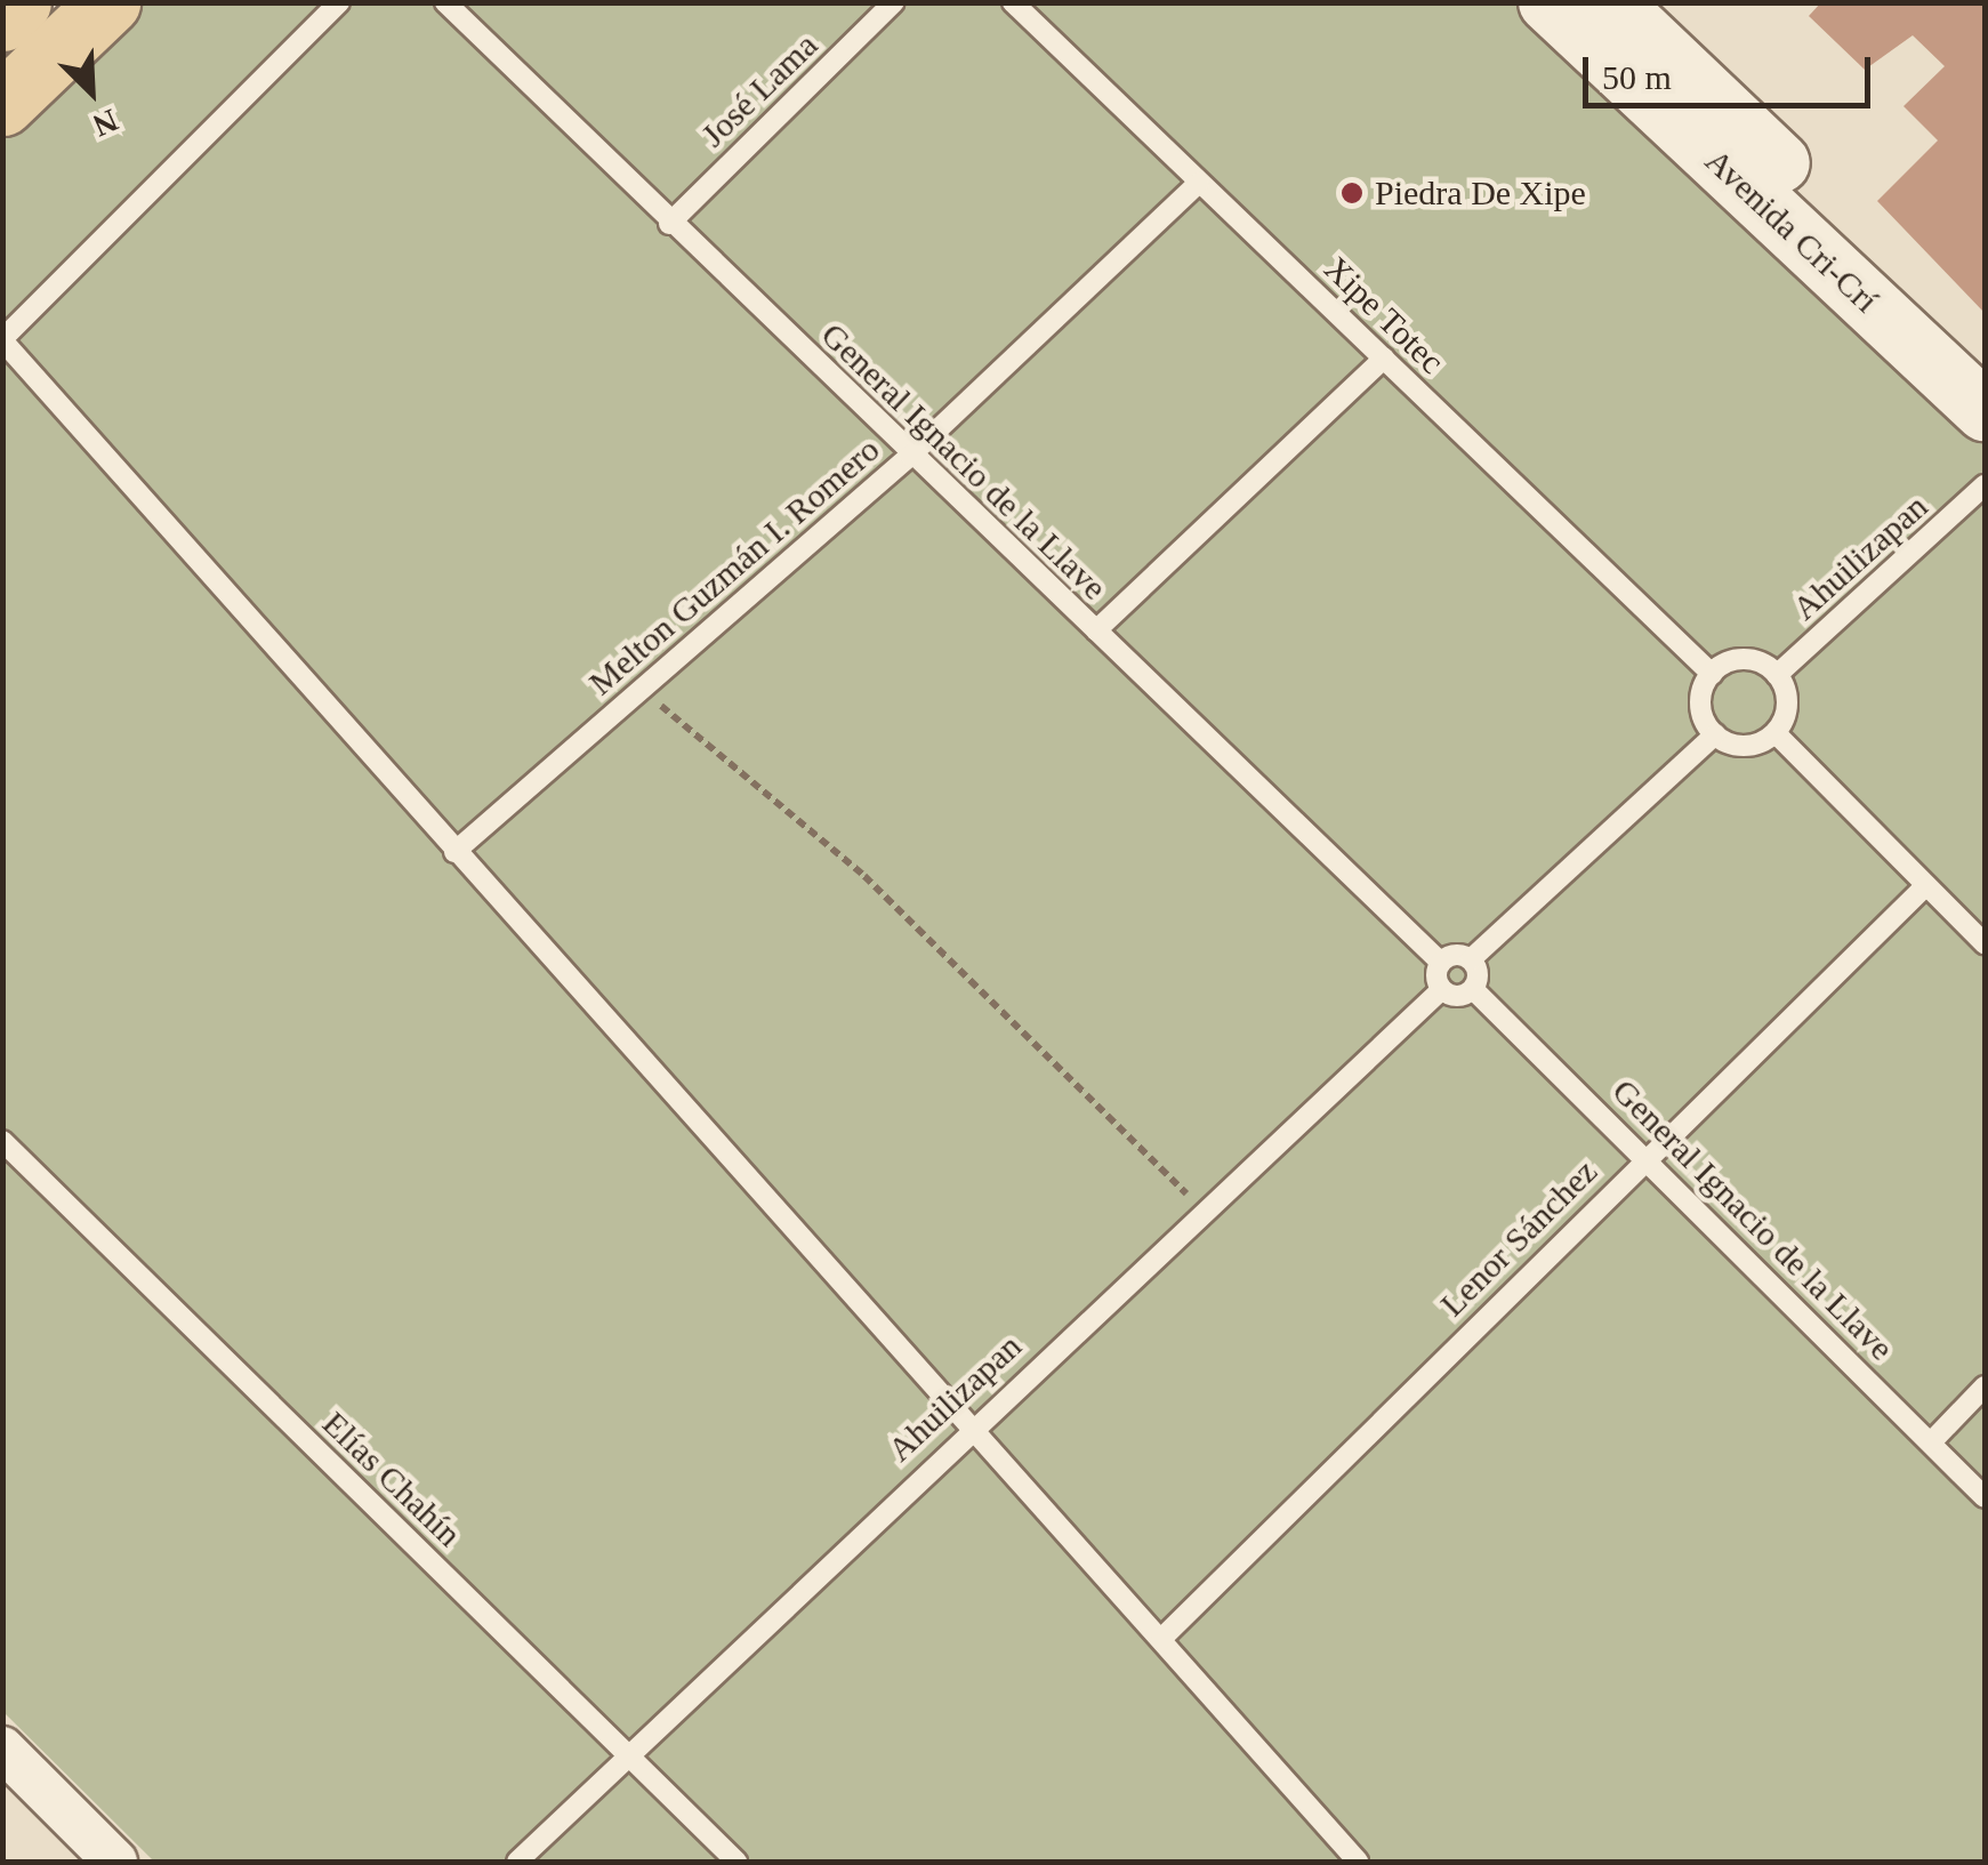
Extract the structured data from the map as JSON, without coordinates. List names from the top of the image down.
{
  "streets": {
    "main road": ["Avenida Cri-Crí"],
    "lane": [
      "José Lama",
      "Xipe Totec",
      "General Ignacio de la Llave",
      "Ahuilizapan",
      "Melton Guzmán I. Romero",
      "Lenor Sánchez",
      "Elías Chahín"
    ]
  },
  "crossings": [
    ["José Lama", "General Ignacio de la Llave"],
    ["Xipe Totec", "Ahuilizapan"],
    ["Xipe Totec", "Melton Guzmán I. Romero"],
    ["General Ignacio de la Llave", "Melton Guzmán I. Romero"],
    ["General Ignacio de la Llave", "Lenor Sánchez"],
    ["Ahuilizapan", "Elías Chahín"]
  ],
  "places": ["Piedra De Xipe"],
  "scale_bar": "50 m",
  "north": "bottom right"
}
